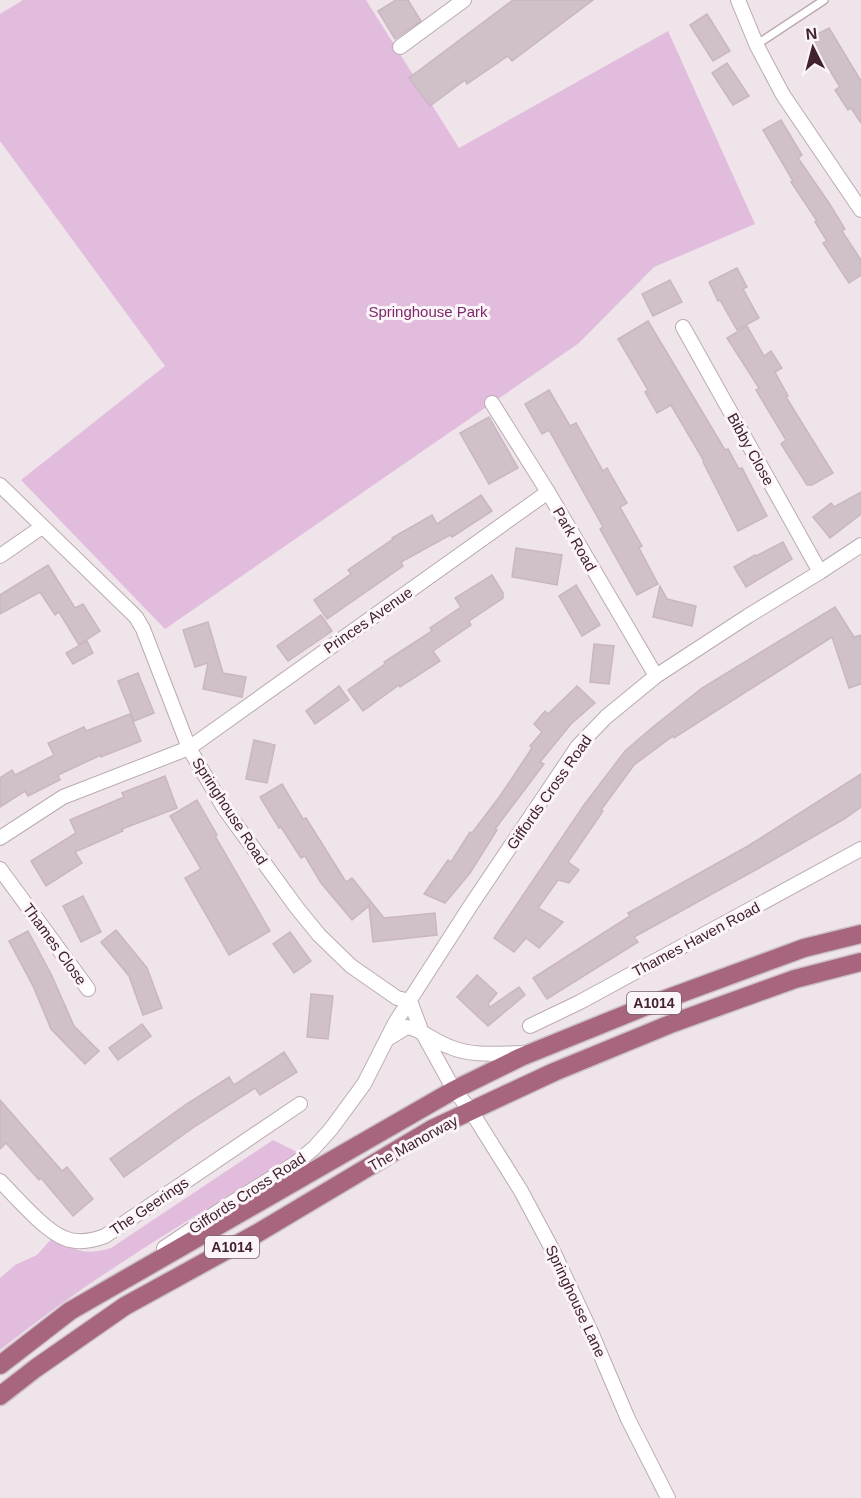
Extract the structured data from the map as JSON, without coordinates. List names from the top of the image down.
{
  "streets": {
    "main road": ["A1014", "The Manorway"],
    "street": [
      "Bibby Close",
      "Park Road",
      "Princes Avenue",
      "Giffords Cross Road",
      "Springhouse Road",
      "Thames Haven Road",
      "Thames Close",
      "The Geerings",
      "Springhouse Lane"
    ]
  },
  "crossings": [
    ["Bibby Close", "Giffords Cross Road"],
    ["Park Road", "Princes Avenue"],
    ["Park Road", "Giffords Cross Road"],
    ["Princes Avenue", "Springhouse Road"],
    ["Giffords Cross Road", "Springhouse Road"],
    ["Giffords Cross Road", "The Manorway"],
    ["The Manorway", "Springhouse Lane"]
  ],
  "parks": ["Springhouse Park"],
  "north": "top"
}
